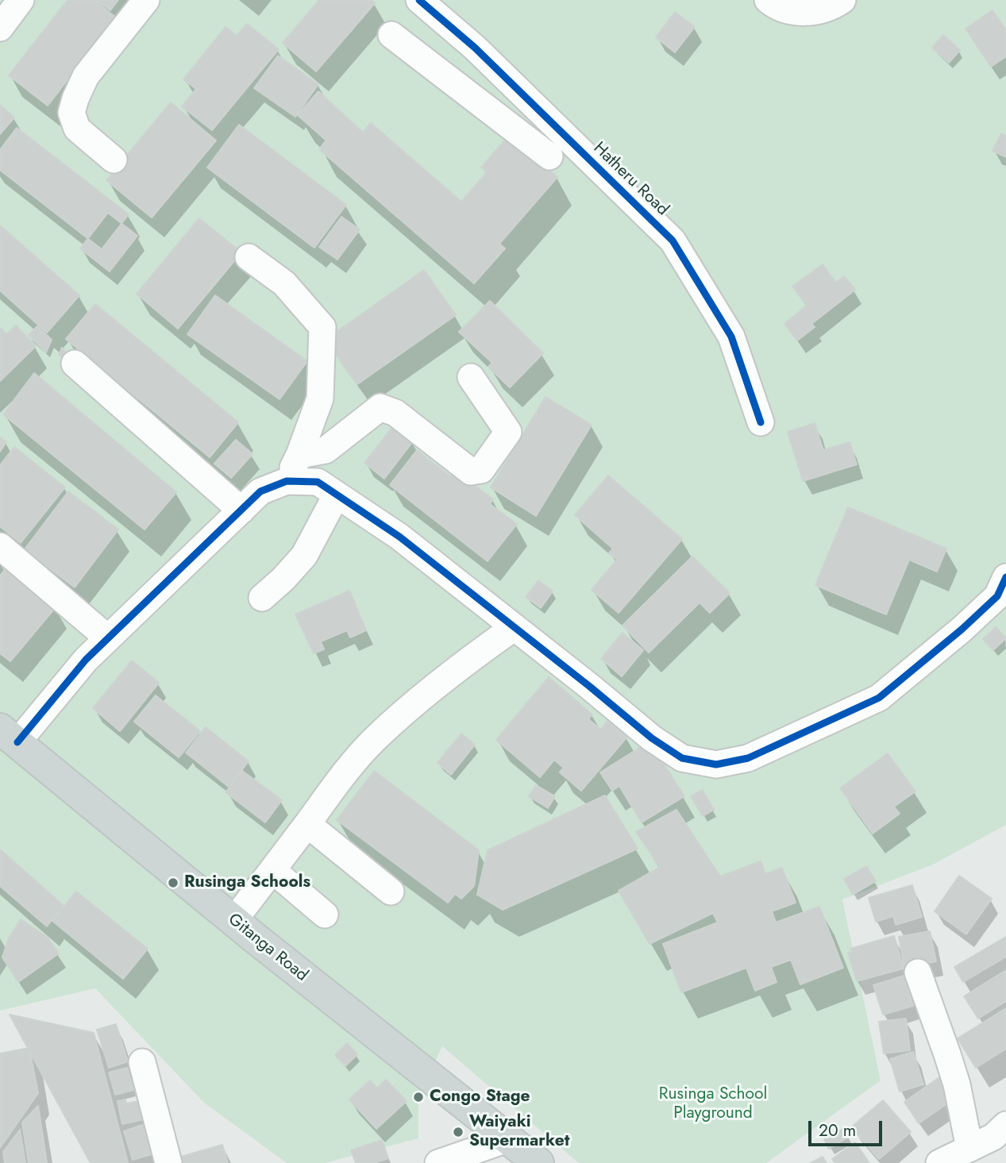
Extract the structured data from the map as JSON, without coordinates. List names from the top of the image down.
{
  "streets": {
    "main road": ["Gitanga Road"],
    "street": ["Hatheru Road"]
  },
  "parks": ["Rusinga School Playground"],
  "places": ["Rusinga Schools", "Congo Stage", "Waiyaki Supermarket"],
  "scale_bar": "20 m"
}
